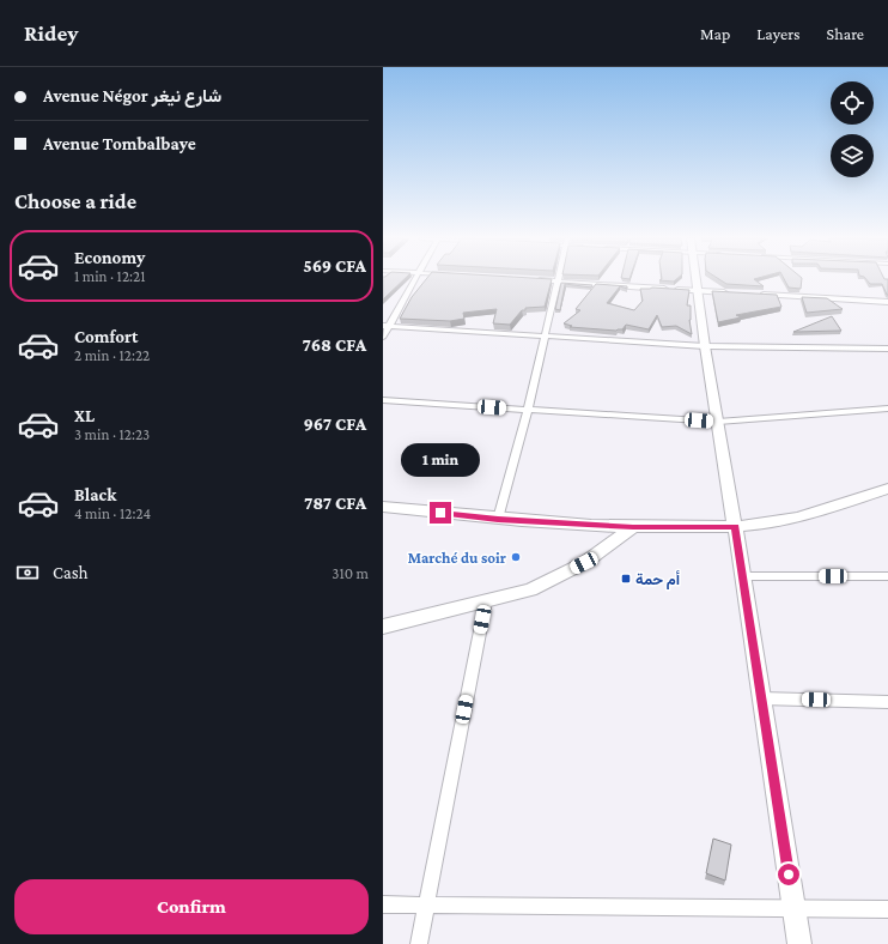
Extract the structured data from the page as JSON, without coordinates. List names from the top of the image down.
{
  "places": {
    "other": ["Marché du soir"],
    "transit": ["أم حمة"]
  },
  "page": {
    "header": "Ridey",
    "nav": ["Map", "Layers", "Share"],
    "banner": ["Avenue Négor شارع نيغر", "Avenue Tombalbaye"],
    "heading": "Choose a ride",
    "list": [
      {
        "name": "Economy",
        "note": "1 min · 12:21",
        "value": "569 CFA"
      },
      {
        "name": "Comfort",
        "note": "2 min · 12:22",
        "value": "768 CFA"
      },
      {
        "name": "XL",
        "note": "3 min · 12:23",
        "value": "967 CFA"
      },
      {
        "name": "Black",
        "note": "4 min · 12:24",
        "value": "787 CFA"
      }
    ],
    "bubble": "1 min",
    "pay": ["Cash", "310 m"],
    "buttons": "Confirm"
  }
}
